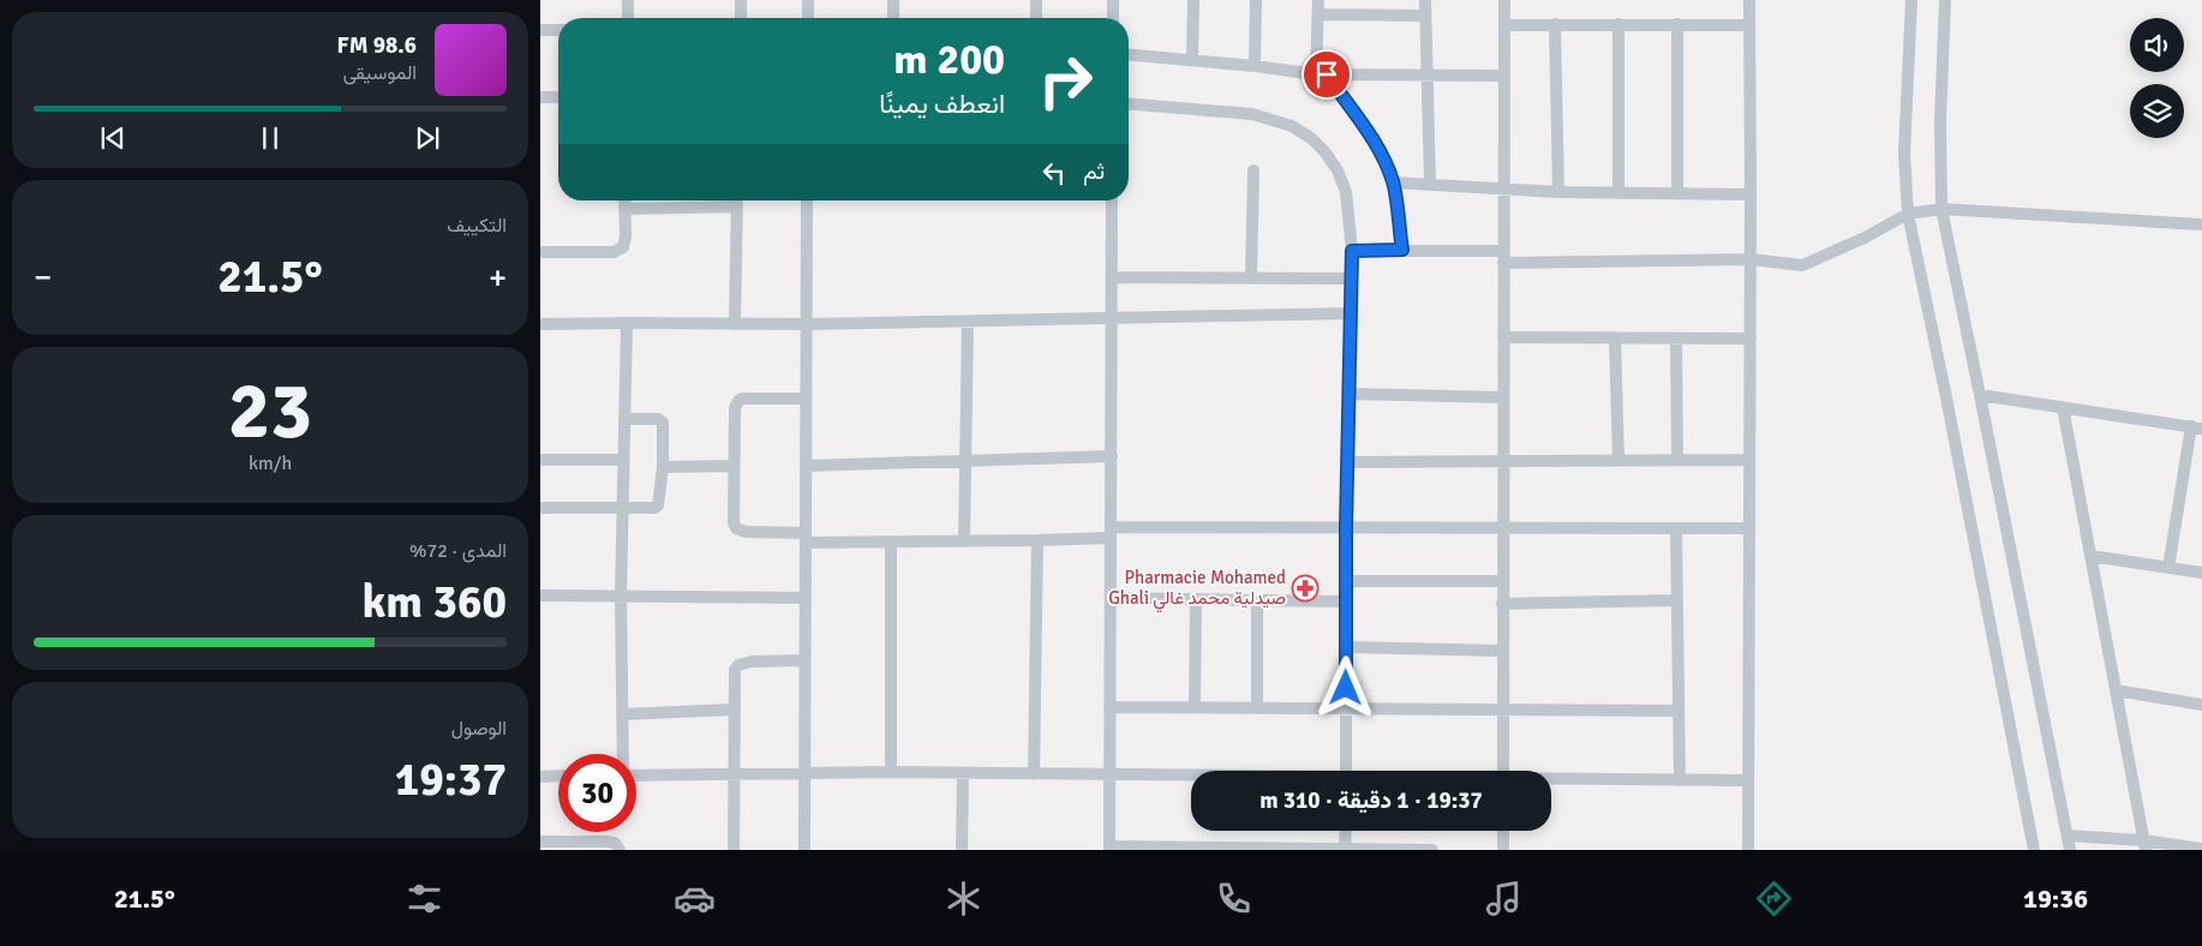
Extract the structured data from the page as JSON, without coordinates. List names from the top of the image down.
{
  "places": {
    "pharmacy": ["Pharmacie Mohamed Ghali صيدلية محمد غالي"]
  },
  "page": {
    "turn": ["200 m", "انعطف يمينًا"],
    "song": ["98.6 FM", "الموسيقى"],
    "then": "ثم",
    "tile": [
      "التكييف",
      ["23", "km/h"],
      ["المدى · 72%", "360 km"],
      ["الوصول", "19:37"]
    ],
    "heat": ["−", "21.5°", "+"],
    "limit": "30",
    "trip": "19:37 · 1 دقيقة · 310 m",
    "tabs": ["19:36", "21.5°"]
  }
}
